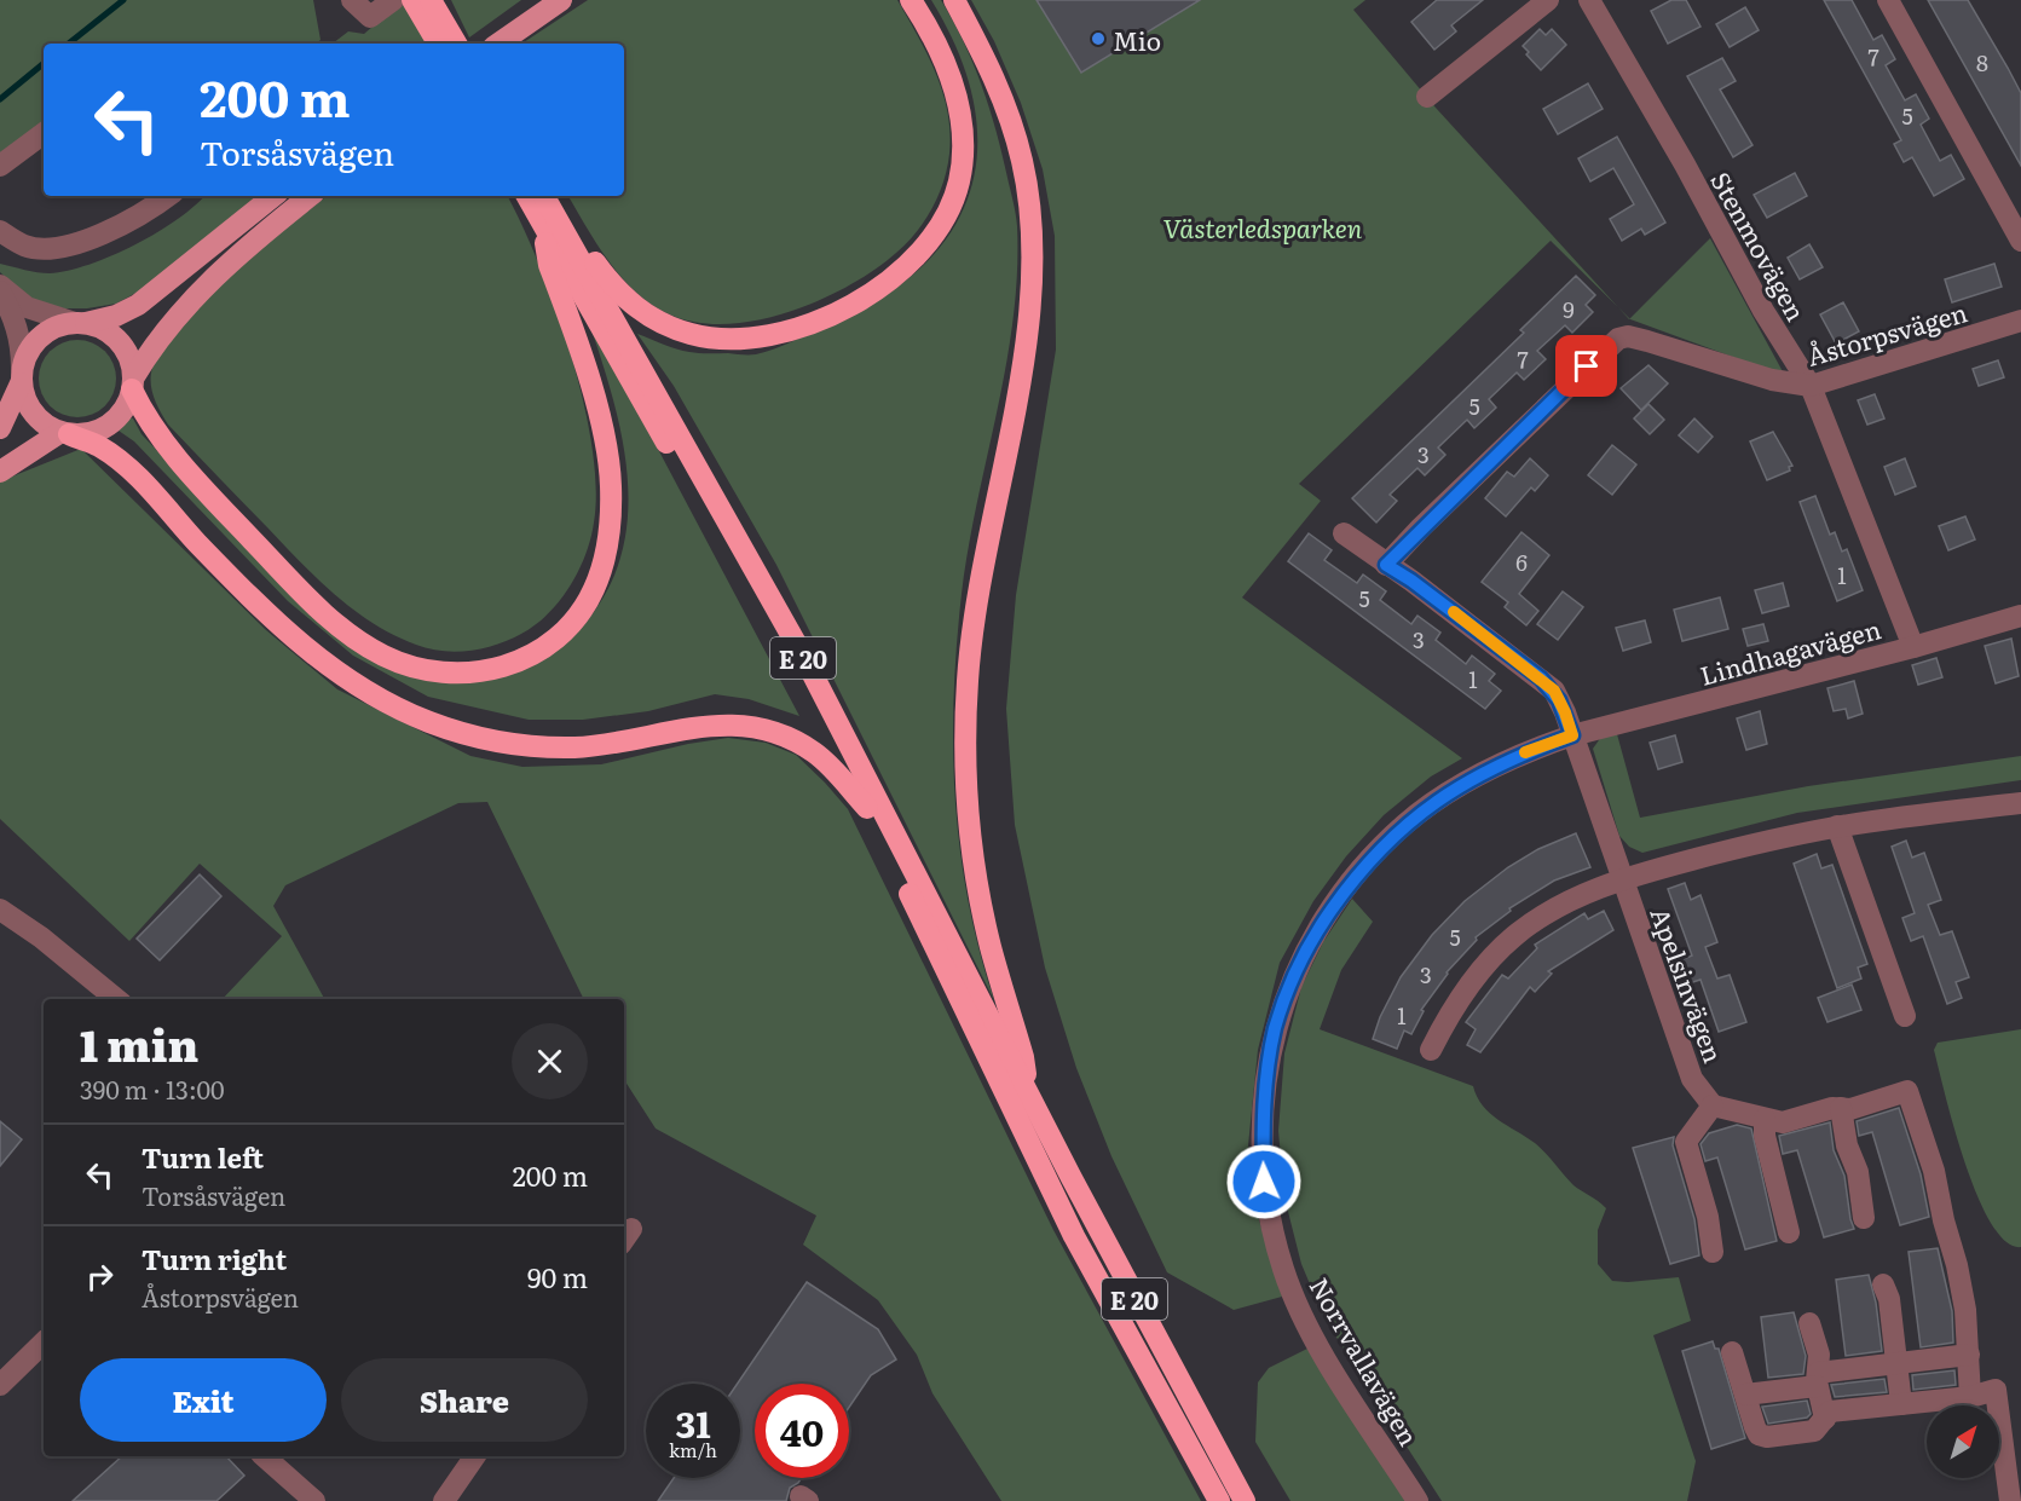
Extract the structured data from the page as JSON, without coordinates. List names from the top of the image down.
{
  "streets": {
    "highway": ["E 20"],
    "street": [
      "Stenmovägen",
      "Åstorpsvägen",
      "Lindhagavägen",
      "Apelsinvägen",
      "Norrvallavägen"
    ]
  },
  "crossings": [
    ["Stenmovägen", "Åstorpsvägen"],
    ["Stenmovägen", "Lindhagavägen"],
    ["Åstorpsvägen", "Apelsinvägen"],
    ["Lindhagavägen", "Apelsinvägen"],
    ["Lindhagavägen", "Norrvallavägen"],
    ["Apelsinvägen", "Norrvallavägen"]
  ],
  "parks": ["Västerledsparken"],
  "places": ["Mio"],
  "house_numbers": [
    "7",
    "8",
    "5",
    "9",
    "7",
    "5",
    "3",
    "6",
    "1",
    "5",
    "3",
    "1",
    "5",
    "3",
    "1"
  ],
  "north": "top right",
  "page": {
    "turn": ["200 m", "Torsåsvägen"],
    "heading": ["1 min", "390 m · 13:00"],
    "list": [
      {
        "name": "Turn left",
        "note": "Torsåsvägen",
        "value": "200 m"
      },
      {
        "name": "Turn right",
        "note": "Åstorpsvägen",
        "value": "90 m"
      }
    ],
    "buttons": ["Exit", "Share"],
    "speed": "31 km/h",
    "limit": "40"
  }
}
